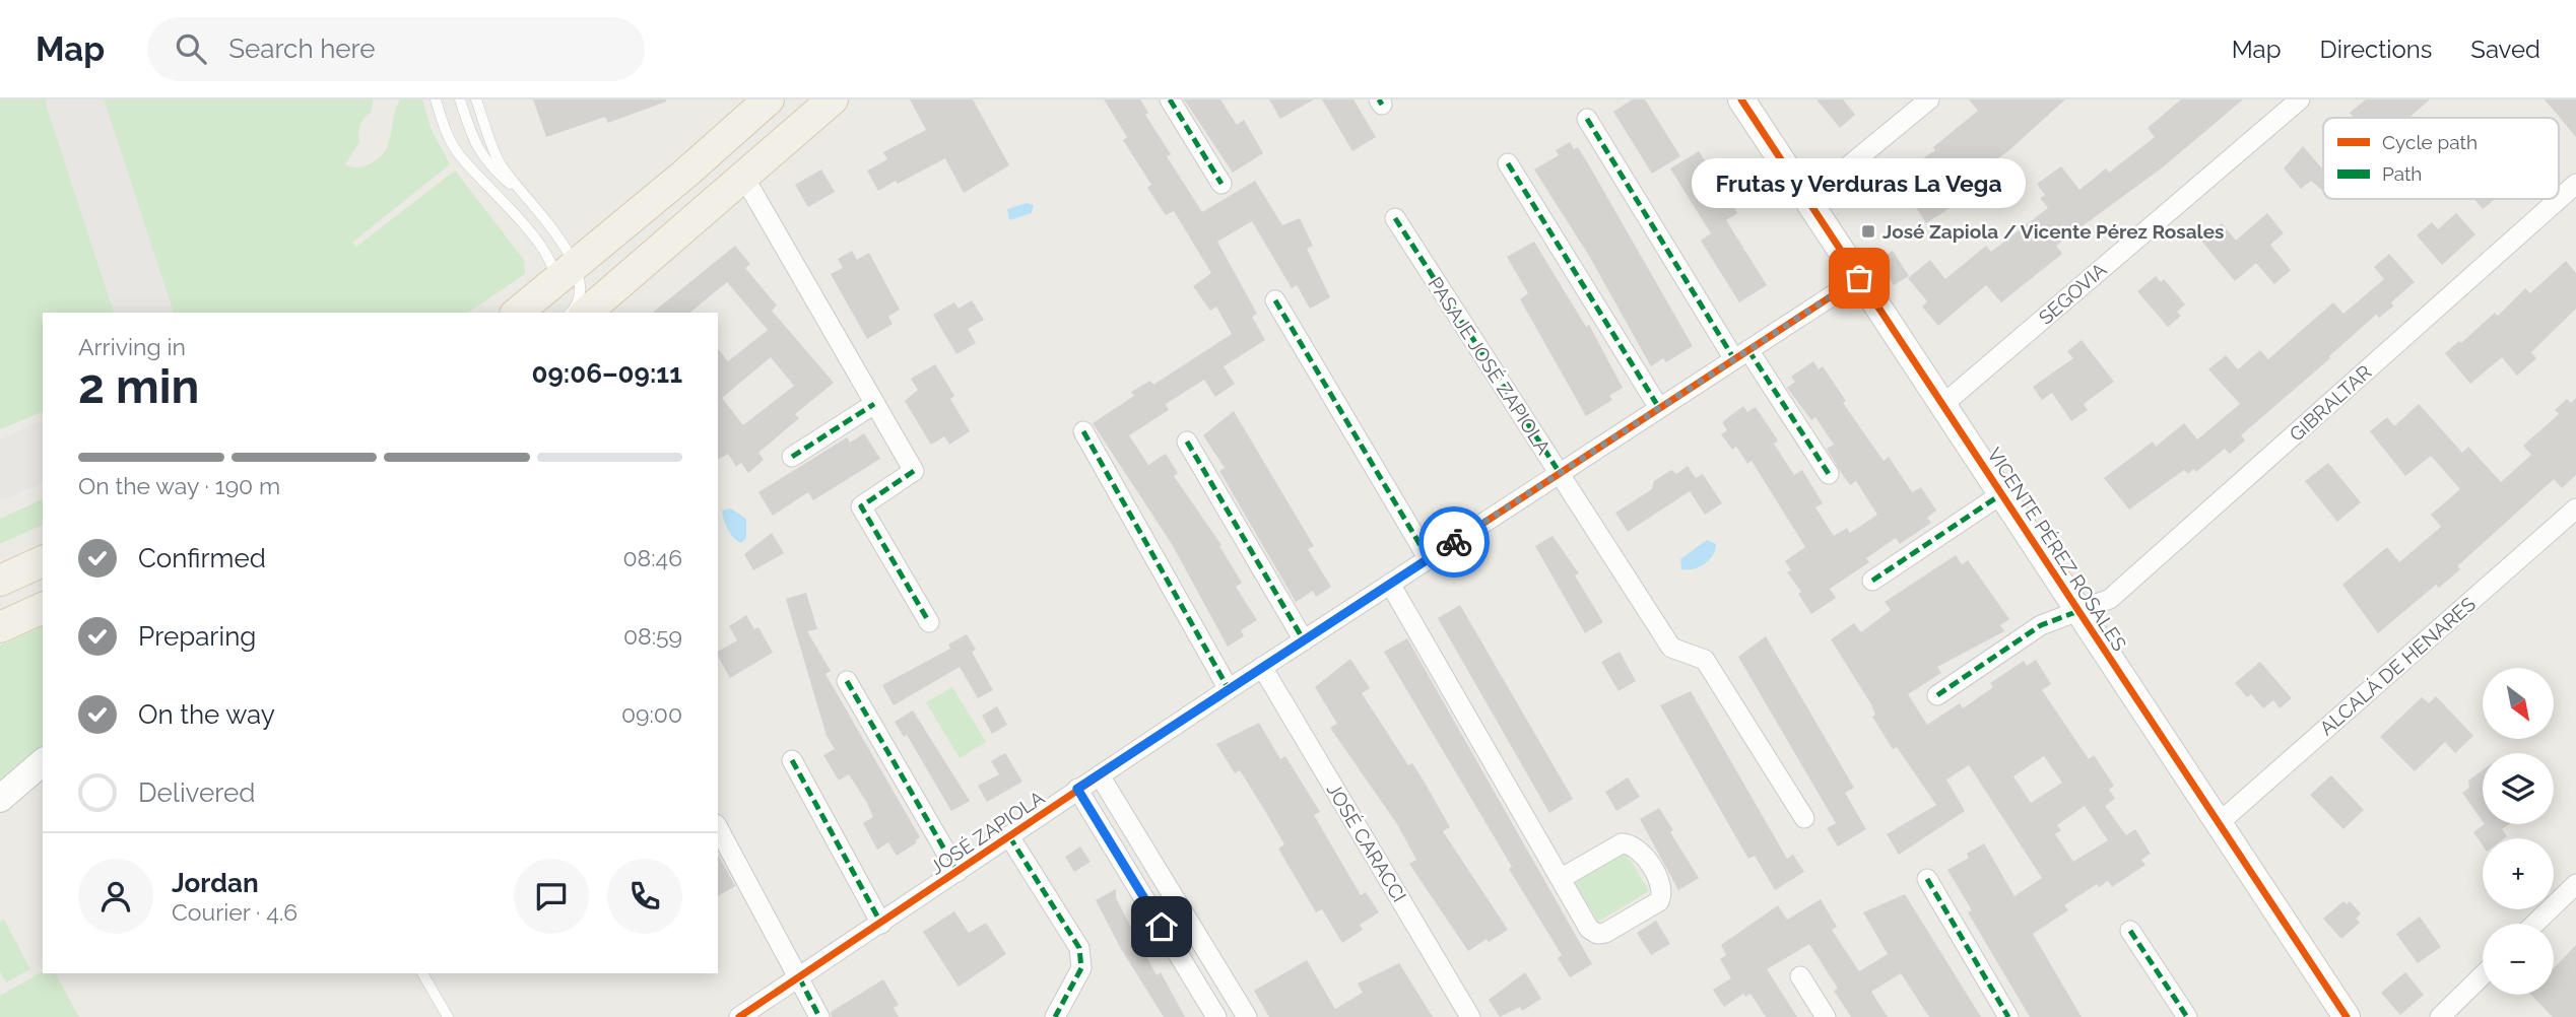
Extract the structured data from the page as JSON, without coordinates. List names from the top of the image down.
{
  "streets": {
    "street": [
      "SEGOVIA",
      "PASAJE JOSÉ ZAPIOLA",
      "GIBRALTAR",
      "VICENTE PÉREZ ROSALES",
      "ALCALÁ DE HENARES",
      "JOSÉ ZAPIOLA",
      "JOSÉ CARACCI"
    ]
  },
  "crossings": [
    ["SEGOVIA", "VICENTE PÉREZ ROSALES"],
    ["PASAJE JOSÉ ZAPIOLA", "JOSÉ ZAPIOLA"],
    ["GIBRALTAR", "VICENTE PÉREZ ROSALES"],
    ["VICENTE PÉREZ ROSALES", "ALCALÁ DE HENARES"],
    ["VICENTE PÉREZ ROSALES", "JOSÉ ZAPIOLA"],
    ["JOSÉ ZAPIOLA", "JOSÉ CARACCI"]
  ],
  "places": {
    "transit": ["José Zapiola / Vicente Pérez Rosales"],
    "other": ["Frutas y Verduras La Vega"]
  },
  "legend": ["Cycle path", "Path"],
  "north": "bottom right",
  "page": {
    "header": "Map",
    "search": "Search here",
    "nav": ["Map", "Directions", "Saved"],
    "bubble": "Frutas y Verduras La Vega",
    "heading": ["2 min", "Arriving in", "09:06–09:11"],
    "panel": ["Jordan", "Courier · 4.6"],
    "bar": "On the way · 190 m",
    "list": [
      ["Confirmed", "08:46"],
      ["Preparing", "08:59"],
      ["On the way", "09:00"],
      "Delivered"
    ],
    "map_buttons": ["+", "−"]
  }
}
